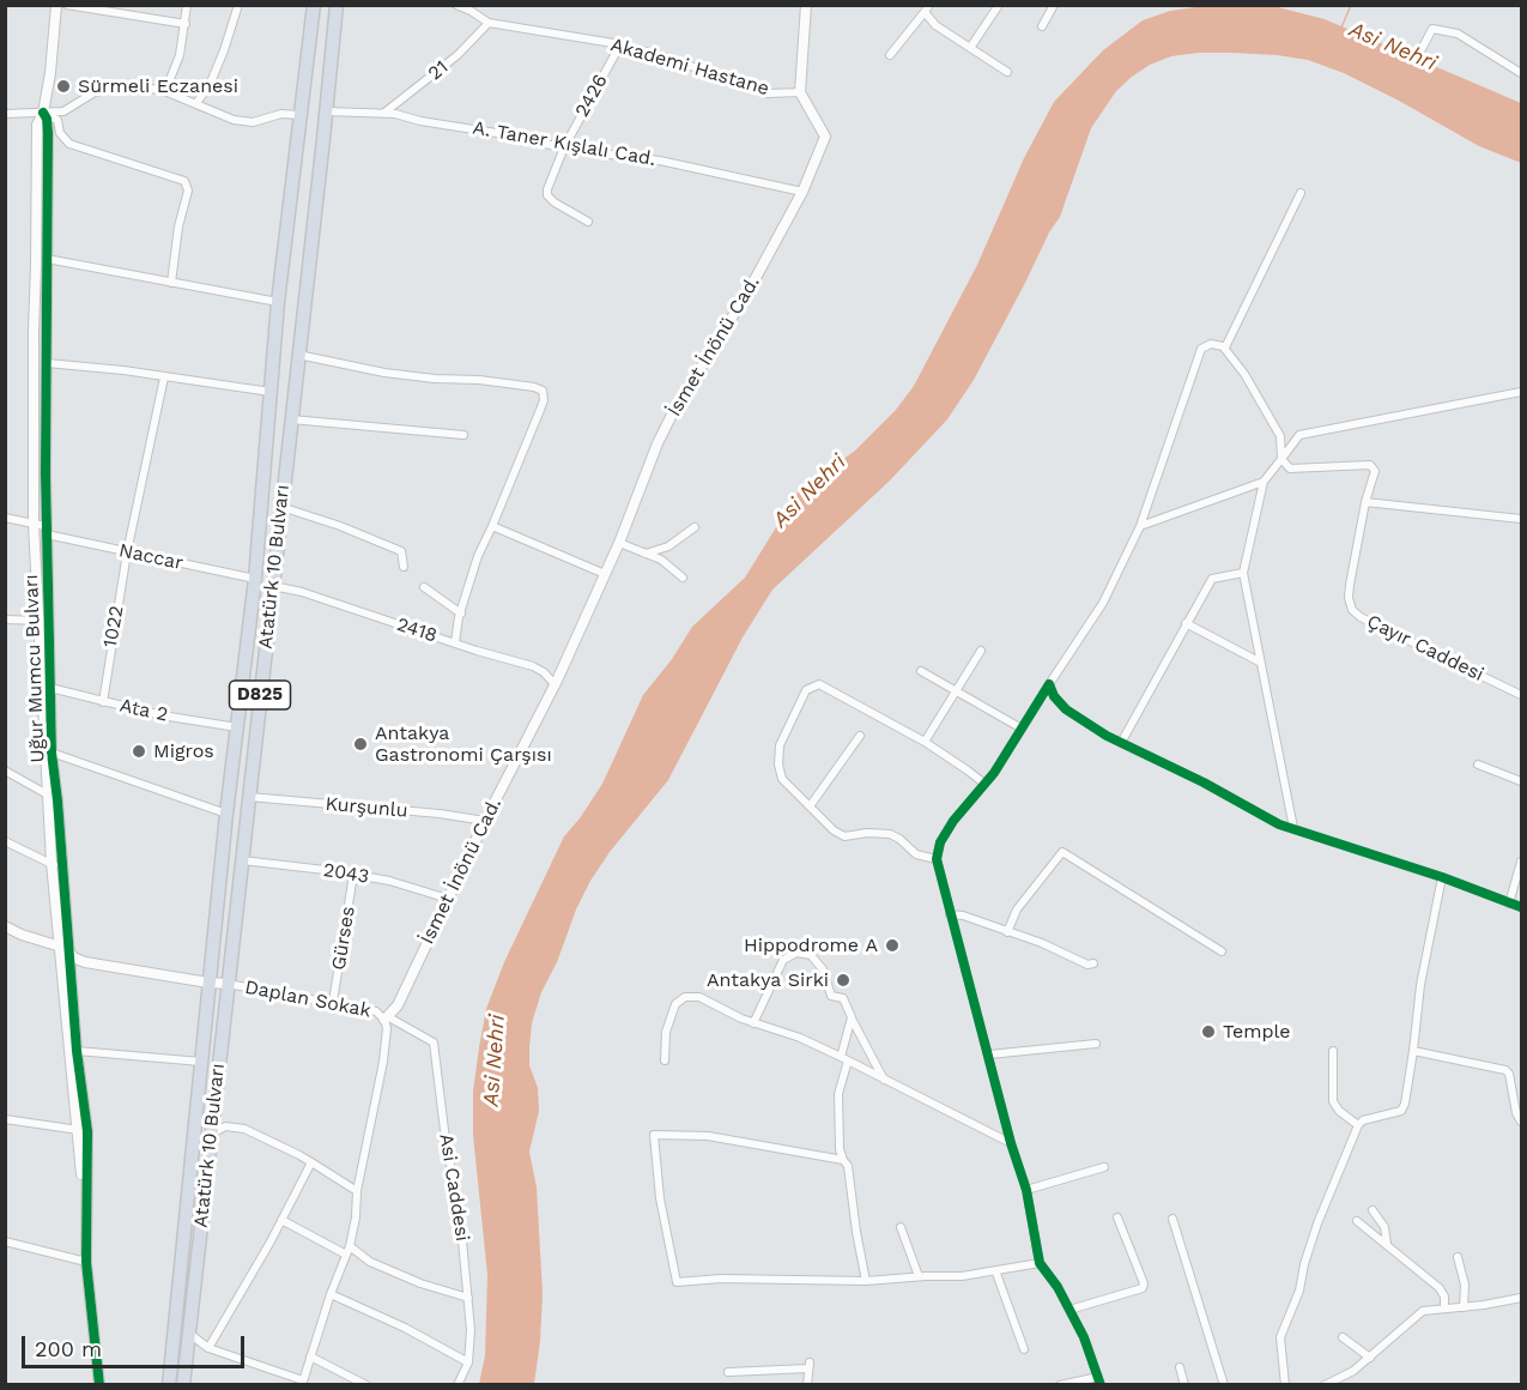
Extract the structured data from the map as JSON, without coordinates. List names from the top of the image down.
{
  "streets": {
    "highway": ["Atatürk 10 Bulvarı", "D825"],
    "street": [
      "Akademi Hastane",
      "21",
      "2426",
      "A. Taner Kışlalı Cad.",
      "İsmet İnönü Cad.",
      "Naccar",
      "1022",
      "2418",
      "Çayır Caddesi",
      "Uğur Mumcu Bulvarı",
      "Ata 2",
      "Kurşunlu",
      "2043",
      "Gürses",
      "Daplan Sokak",
      "Asi Caddesi"
    ]
  },
  "crossings": [
    ["Akademi Hastane", "21"],
    ["Akademi Hastane", "2426"],
    ["Akademi Hastane", "İsmet İnönü Cad."],
    ["21", "A. Taner Kışlalı Cad."],
    ["2426", "A. Taner Kışlalı Cad."],
    ["A. Taner Kışlalı Cad.", "İsmet İnönü Cad."],
    ["A. Taner Kışlalı Cad.", "Atatürk 10 Bulvarı"],
    ["İsmet İnönü Cad.", "2418"],
    ["İsmet İnönü Cad.", "Kurşunlu"],
    ["İsmet İnönü Cad.", "2043"],
    ["İsmet İnönü Cad.", "Daplan Sokak"],
    ["İsmet İnönü Cad.", "Asi Caddesi"],
    ["Naccar", "Atatürk 10 Bulvarı"],
    ["Naccar", "1022"],
    ["Naccar", "Uğur Mumcu Bulvarı"],
    ["Atatürk 10 Bulvarı", "2418"],
    ["Atatürk 10 Bulvarı", "Ata 2"],
    ["Atatürk 10 Bulvarı", "Kurşunlu"],
    ["Atatürk 10 Bulvarı", "2043"],
    ["Atatürk 10 Bulvarı", "Daplan Sokak"],
    ["1022", "Ata 2"],
    ["Uğur Mumcu Bulvarı", "Ata 2"],
    ["2043", "Gürses"],
    ["Gürses", "Daplan Sokak"],
    ["Daplan Sokak", "Asi Caddesi"]
  ],
  "water": ["Asi Nehri"],
  "places": [
    "Sürmeli Eczanesi",
    "Antakya Gastronomi Çarşısı",
    "Migros",
    "Hippodrome A",
    "Antakya Sirki",
    "Temple"
  ],
  "scale_bar": "200 m"
}
